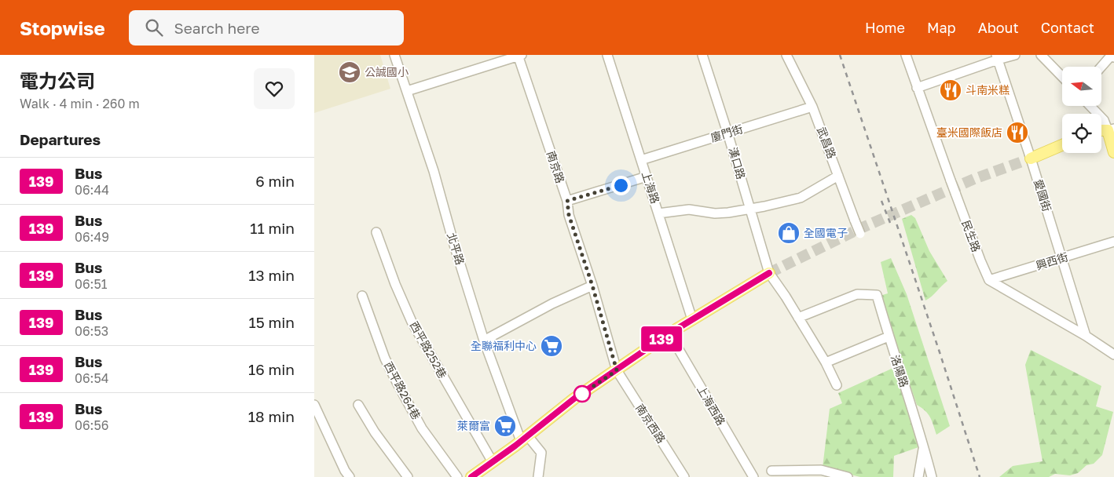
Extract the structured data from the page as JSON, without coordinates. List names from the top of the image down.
{
  "streets": {
    "street": [
      "廈門街",
      "武昌路",
      "漢口路",
      "南京路",
      "上海路",
      "愛國街",
      "民生路",
      "北平路",
      "興西街",
      "西平路252巷",
      "洛陽路",
      "西平路264巷",
      "上海西路",
      "南京西路"
    ]
  },
  "crossings": [
    ["廈門街", "武昌路"],
    ["廈門街", "漢口路"],
    ["廈門街", "上海路"],
    ["南京路", "南京西路"],
    ["愛國街", "興西街"],
    ["民生路", "興西街"]
  ],
  "places": {
    "school or university": ["公誠國小"],
    "restaurant": ["斗南米糕", "臺米國際飯店"],
    "shop": ["全國電子"],
    "supermarket": ["全聯福利中心", "萊爾富"]
  },
  "lines": ["bus line 139"],
  "north": "left",
  "page": {
    "header": "Stopwise",
    "search": "Search here",
    "nav": [
      "Home",
      "Map",
      "About",
      "Contact"
    ],
    "heading": [
      ["電力公司", "Walk · 4 min · 260 m"],
      "Departures"
    ],
    "on_map": "139",
    "list": [
      {
        "mark": "139",
        "name": "Bus",
        "note": "06:44",
        "value": "6 min"
      },
      {
        "mark": "139",
        "name": "Bus",
        "note": "06:49",
        "value": "11 min"
      },
      {
        "mark": "139",
        "name": "Bus",
        "note": "06:51",
        "value": "13 min"
      },
      {
        "mark": "139",
        "name": "Bus",
        "note": "06:53",
        "value": "15 min"
      },
      {
        "mark": "139",
        "name": "Bus",
        "note": "06:54",
        "value": "16 min"
      },
      {
        "mark": "139",
        "name": "Bus",
        "note": "06:56",
        "value": "18 min"
      }
    ]
  }
}
